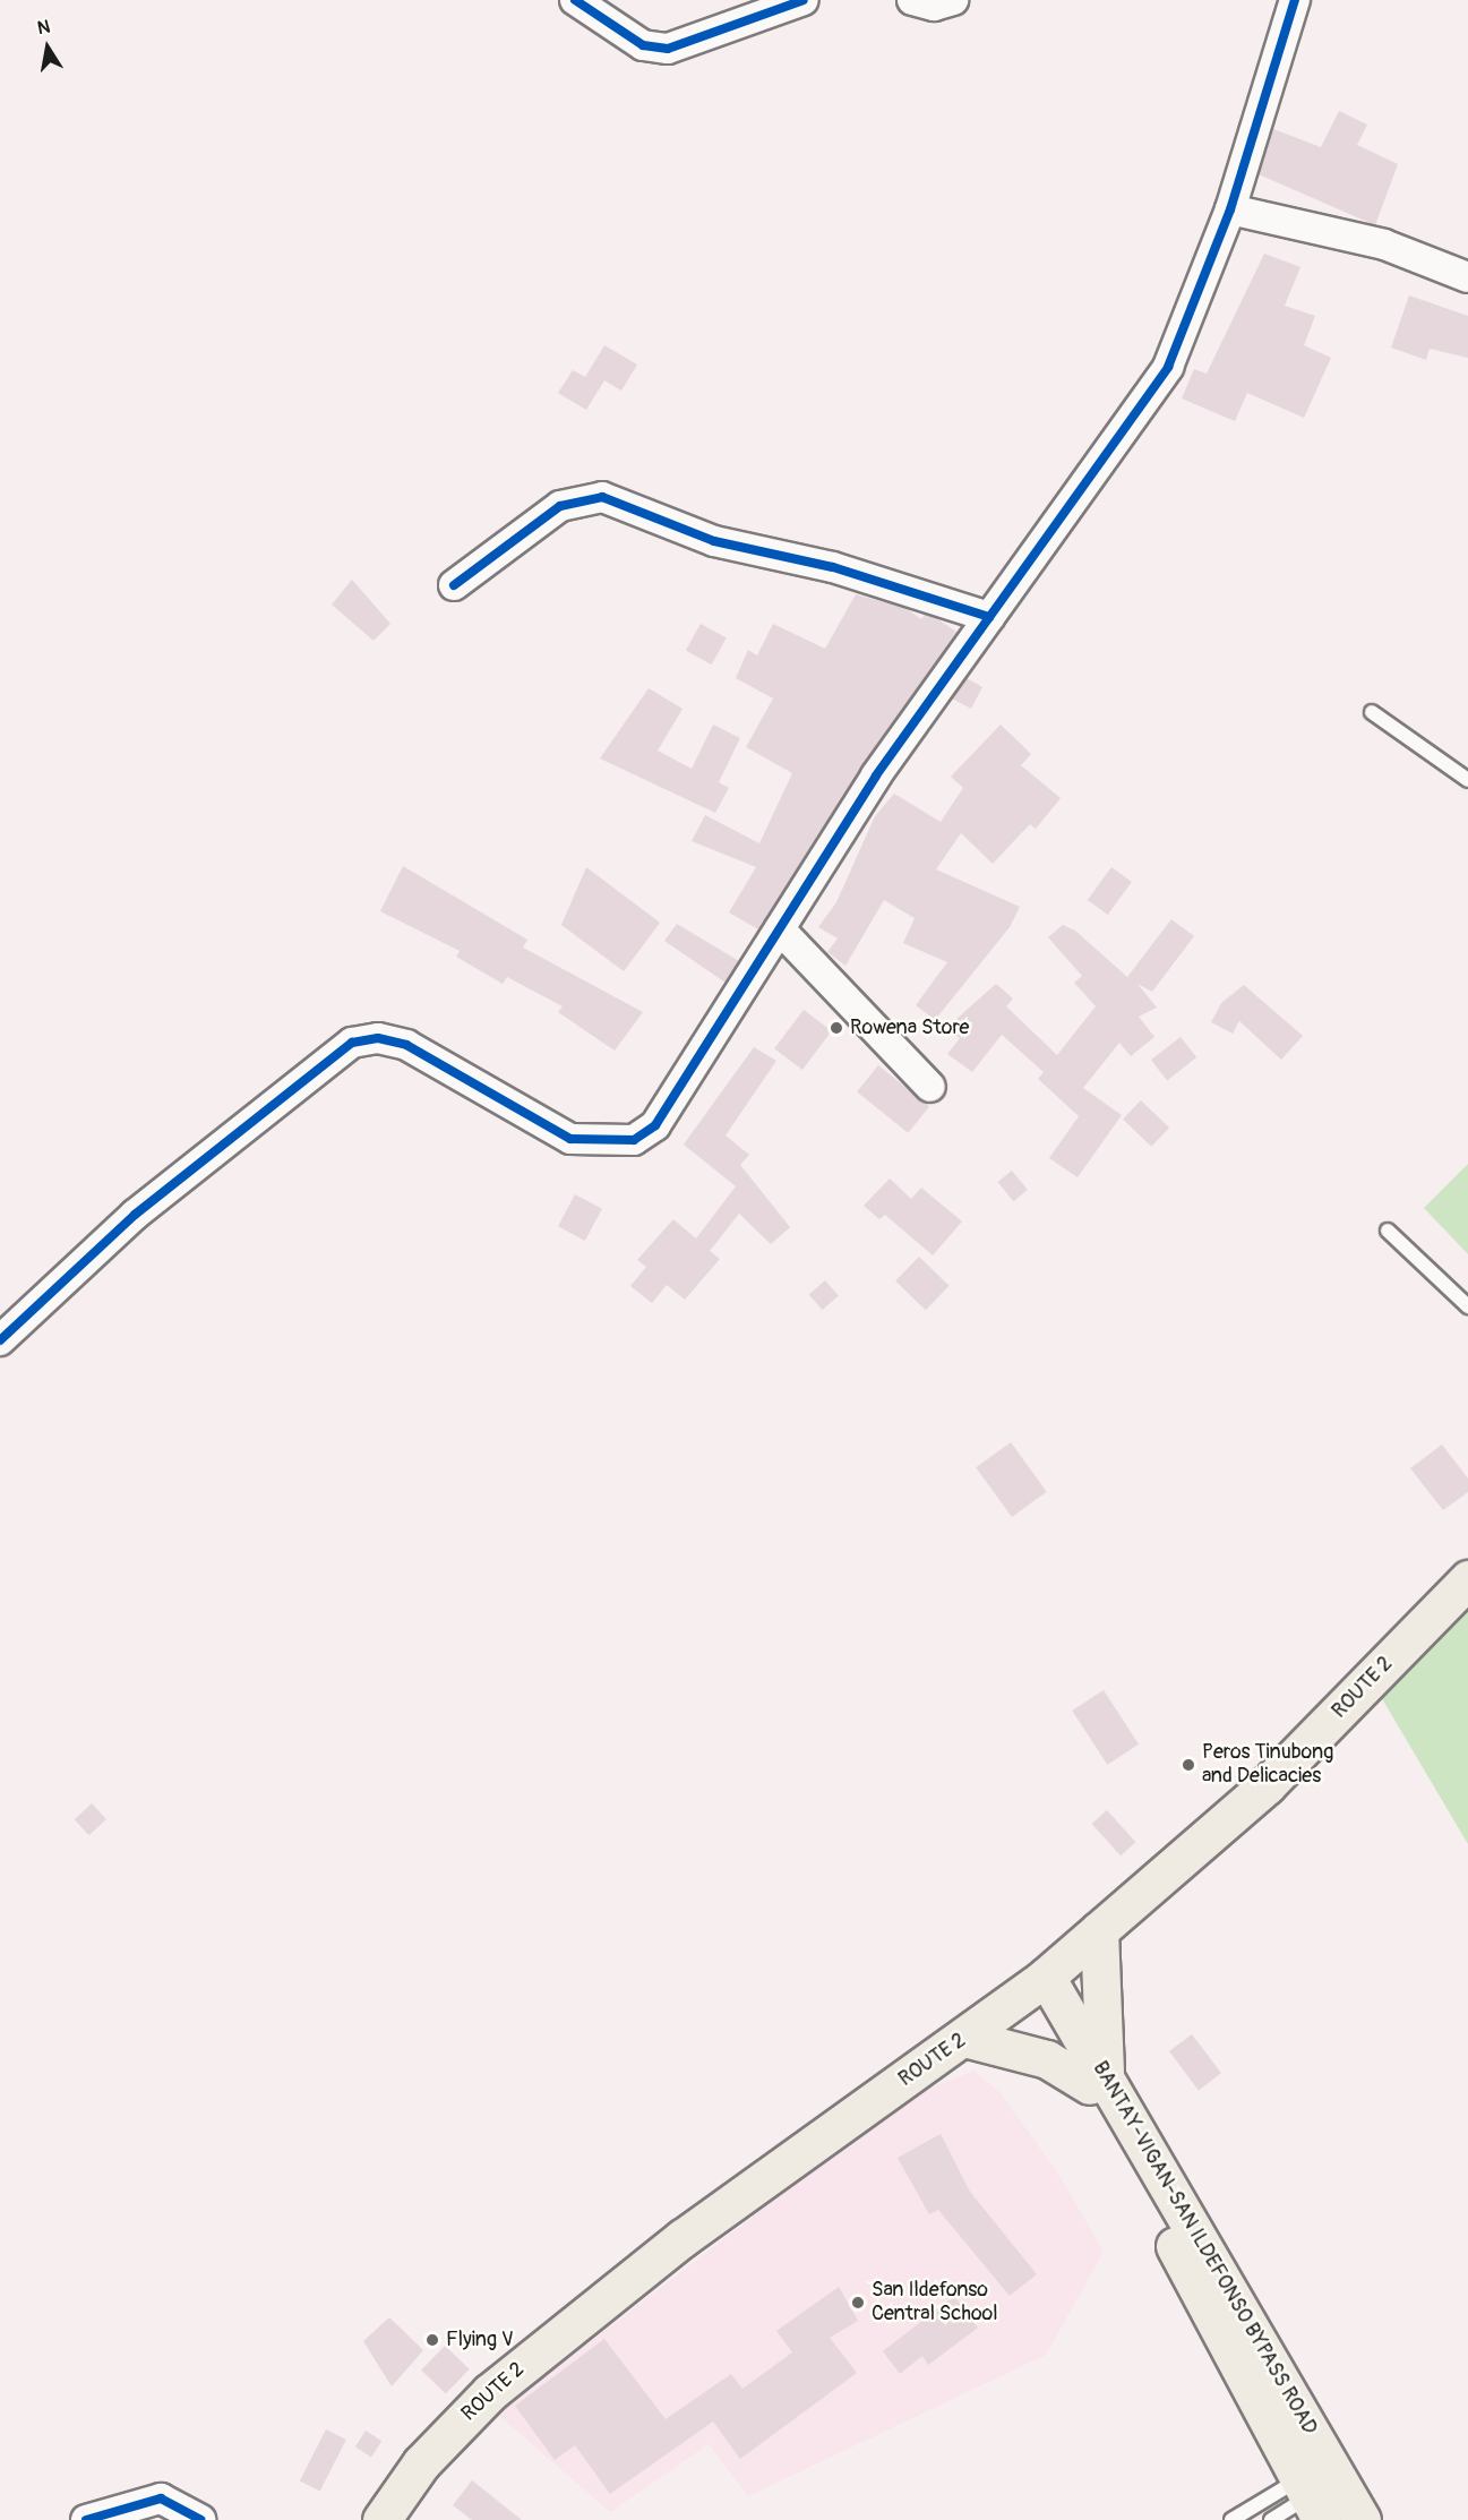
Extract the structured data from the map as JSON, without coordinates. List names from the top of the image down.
{
  "streets": {
    "main road": ["ROUTE 2", "BANTAY-VIGAN-SAN ILDEFONSO BYPASS ROAD"]
  },
  "crossings": [
    ["ROUTE 2", "BANTAY-VIGAN-SAN ILDEFONSO BYPASS ROAD"]
  ],
  "places": [
    "Rowena Store",
    "Peros Tinubong and Delicacies",
    "San Ildefonso Central School",
    "Flying V"
  ],
  "north": "top"
}
